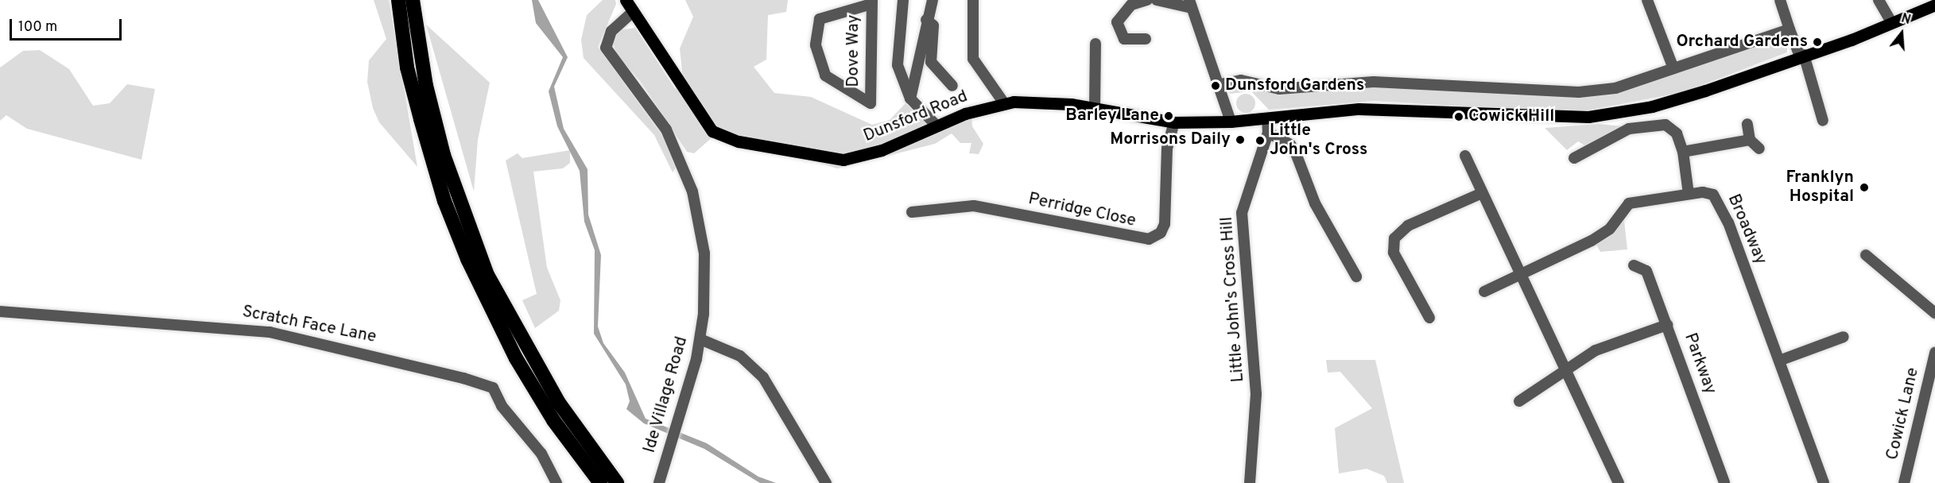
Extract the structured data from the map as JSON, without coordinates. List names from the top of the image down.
{
  "streets": {
    "main road": ["Dunsford Road"],
    "street": [
      "Dove Way",
      "Perridge Close",
      "Broadway",
      "Little John's Cross Hill",
      "Scratch Face Lane",
      "Parkway",
      "Ide Village Road",
      "Cowick Lane"
    ]
  },
  "crossings": [
    ["Dunsford Road", "Perridge Close"],
    ["Dunsford Road", "Little John's Cross Hill"],
    ["Dunsford Road", "Ide Village Road"]
  ],
  "places": [
    "Orchard Gardens",
    "Dunsford Gardens",
    "Barley Lane",
    "Cowick Hill",
    "Morrisons Daily",
    "Little John's Cross",
    "Franklyn Hospital"
  ],
  "scale_bar": "100 m",
  "north": "top"
}
